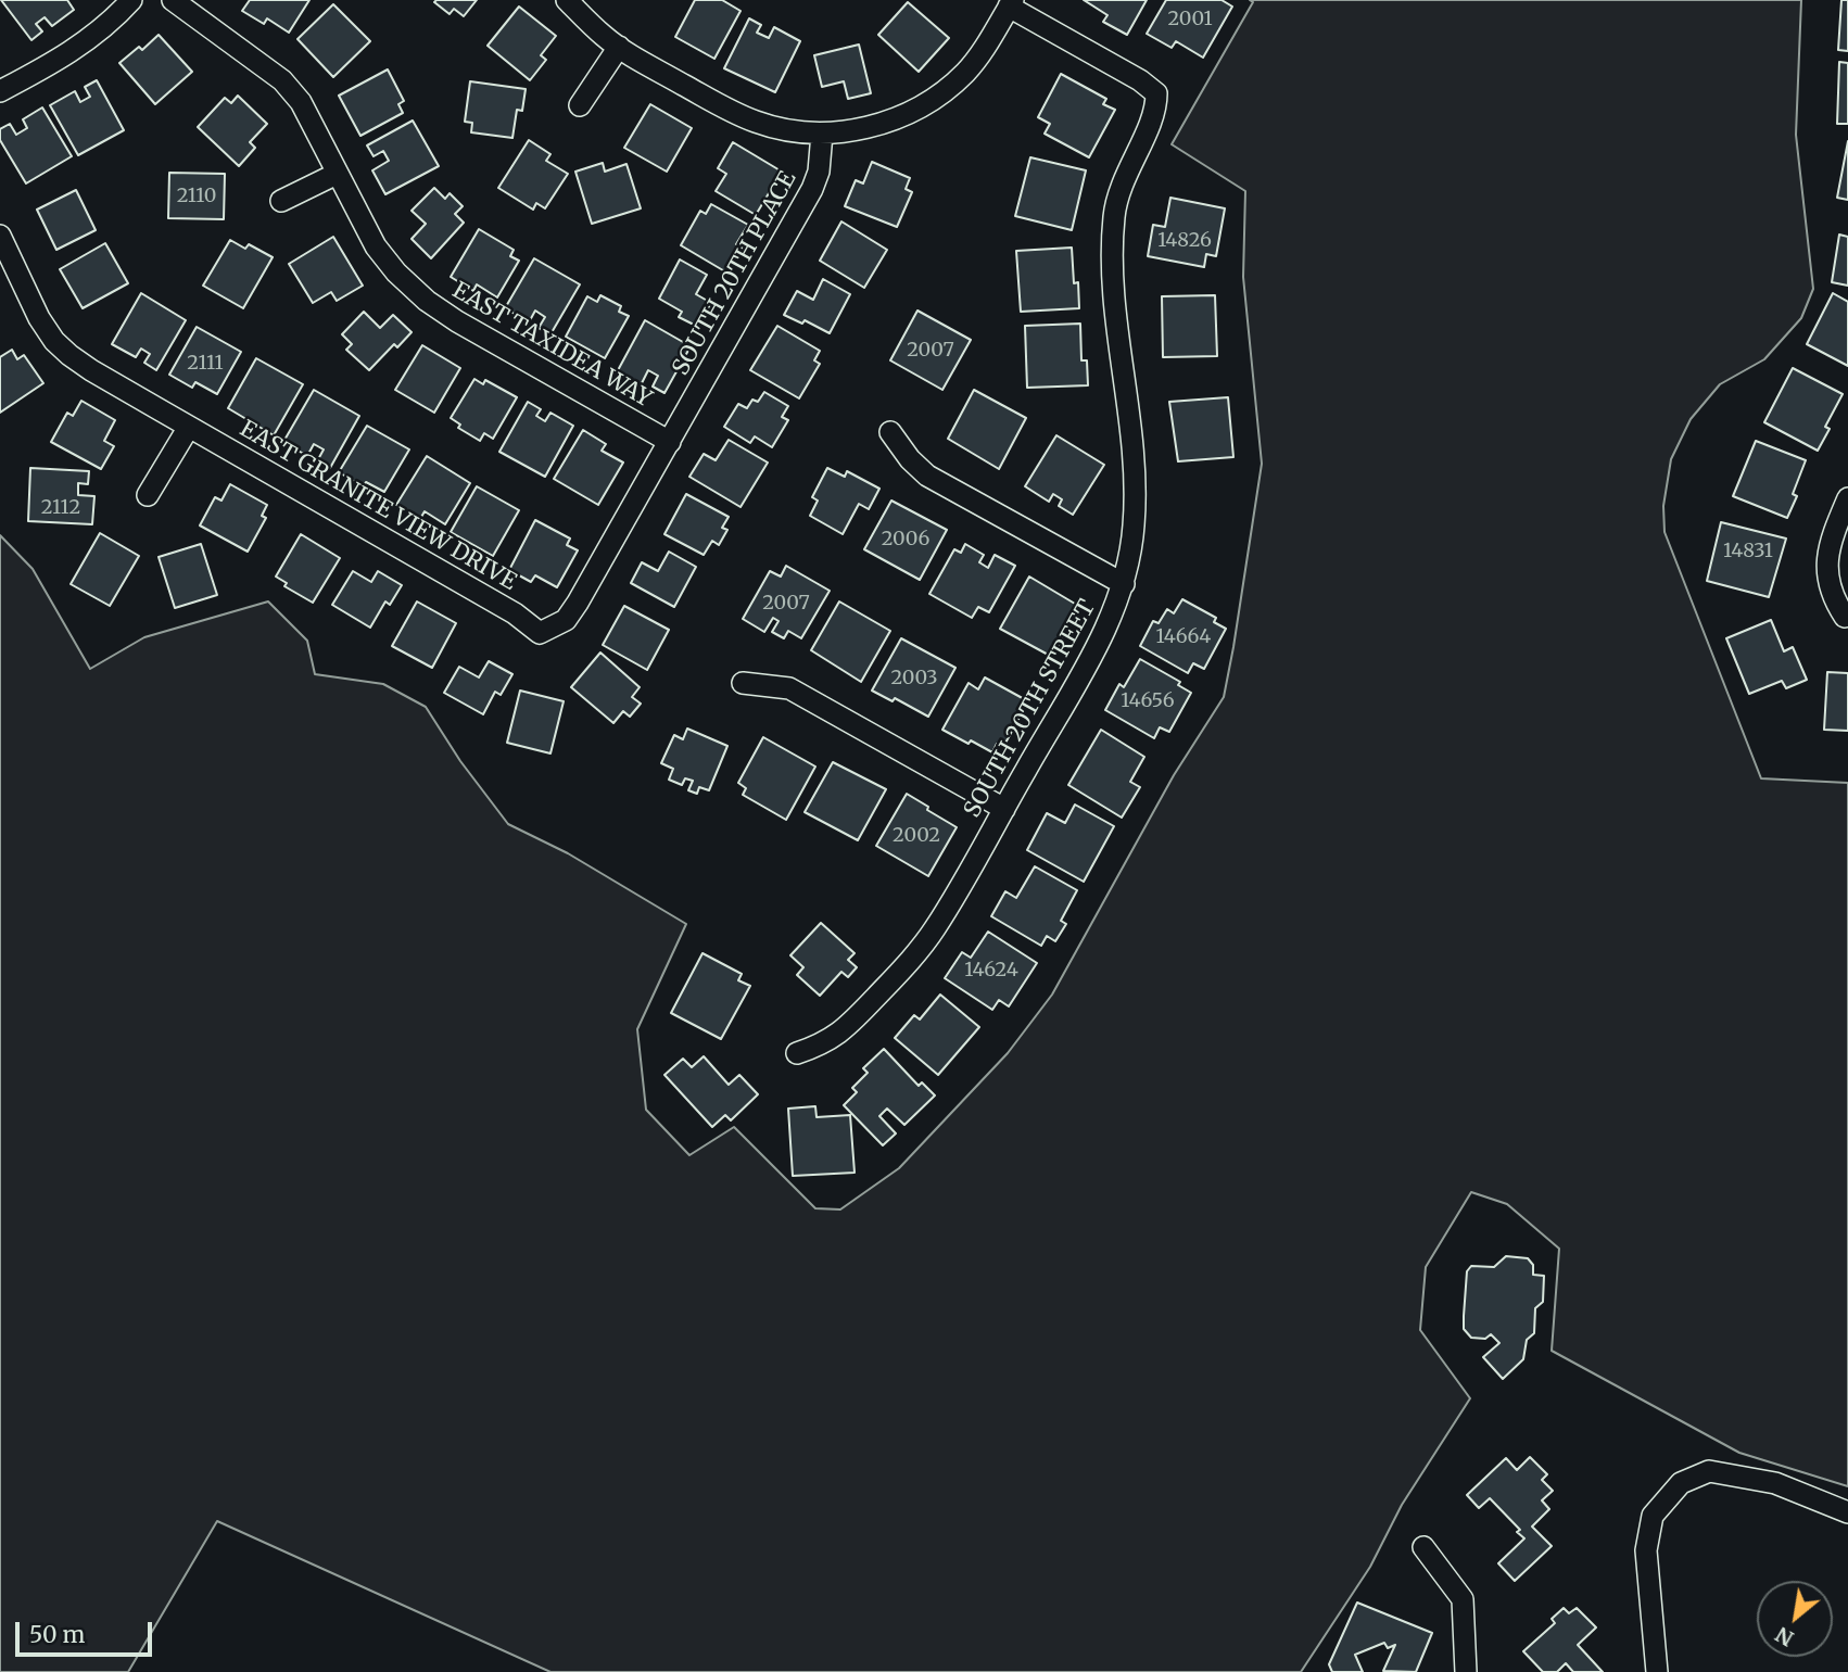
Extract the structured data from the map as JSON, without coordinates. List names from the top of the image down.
{
  "streets": {
    "street": [
      "SOUTH 20TH PLACE",
      "EAST TAXIDEA WAY",
      "EAST GRANITE VIEW DRIVE",
      "SOUTH 20TH STREET"
    ]
  },
  "crossings": [
    ["SOUTH 20TH PLACE", "EAST TAXIDEA WAY"],
    ["SOUTH 20TH PLACE", "EAST GRANITE VIEW DRIVE"]
  ],
  "house_numbers": [
    "2001",
    "2110",
    "14826",
    "2007",
    "2111",
    "2112",
    "2006",
    "14831",
    "2007",
    "14664",
    "2003",
    "14656",
    "2002",
    "14624"
  ],
  "scale_bar": "50 m",
  "north": "bottom left"
}
